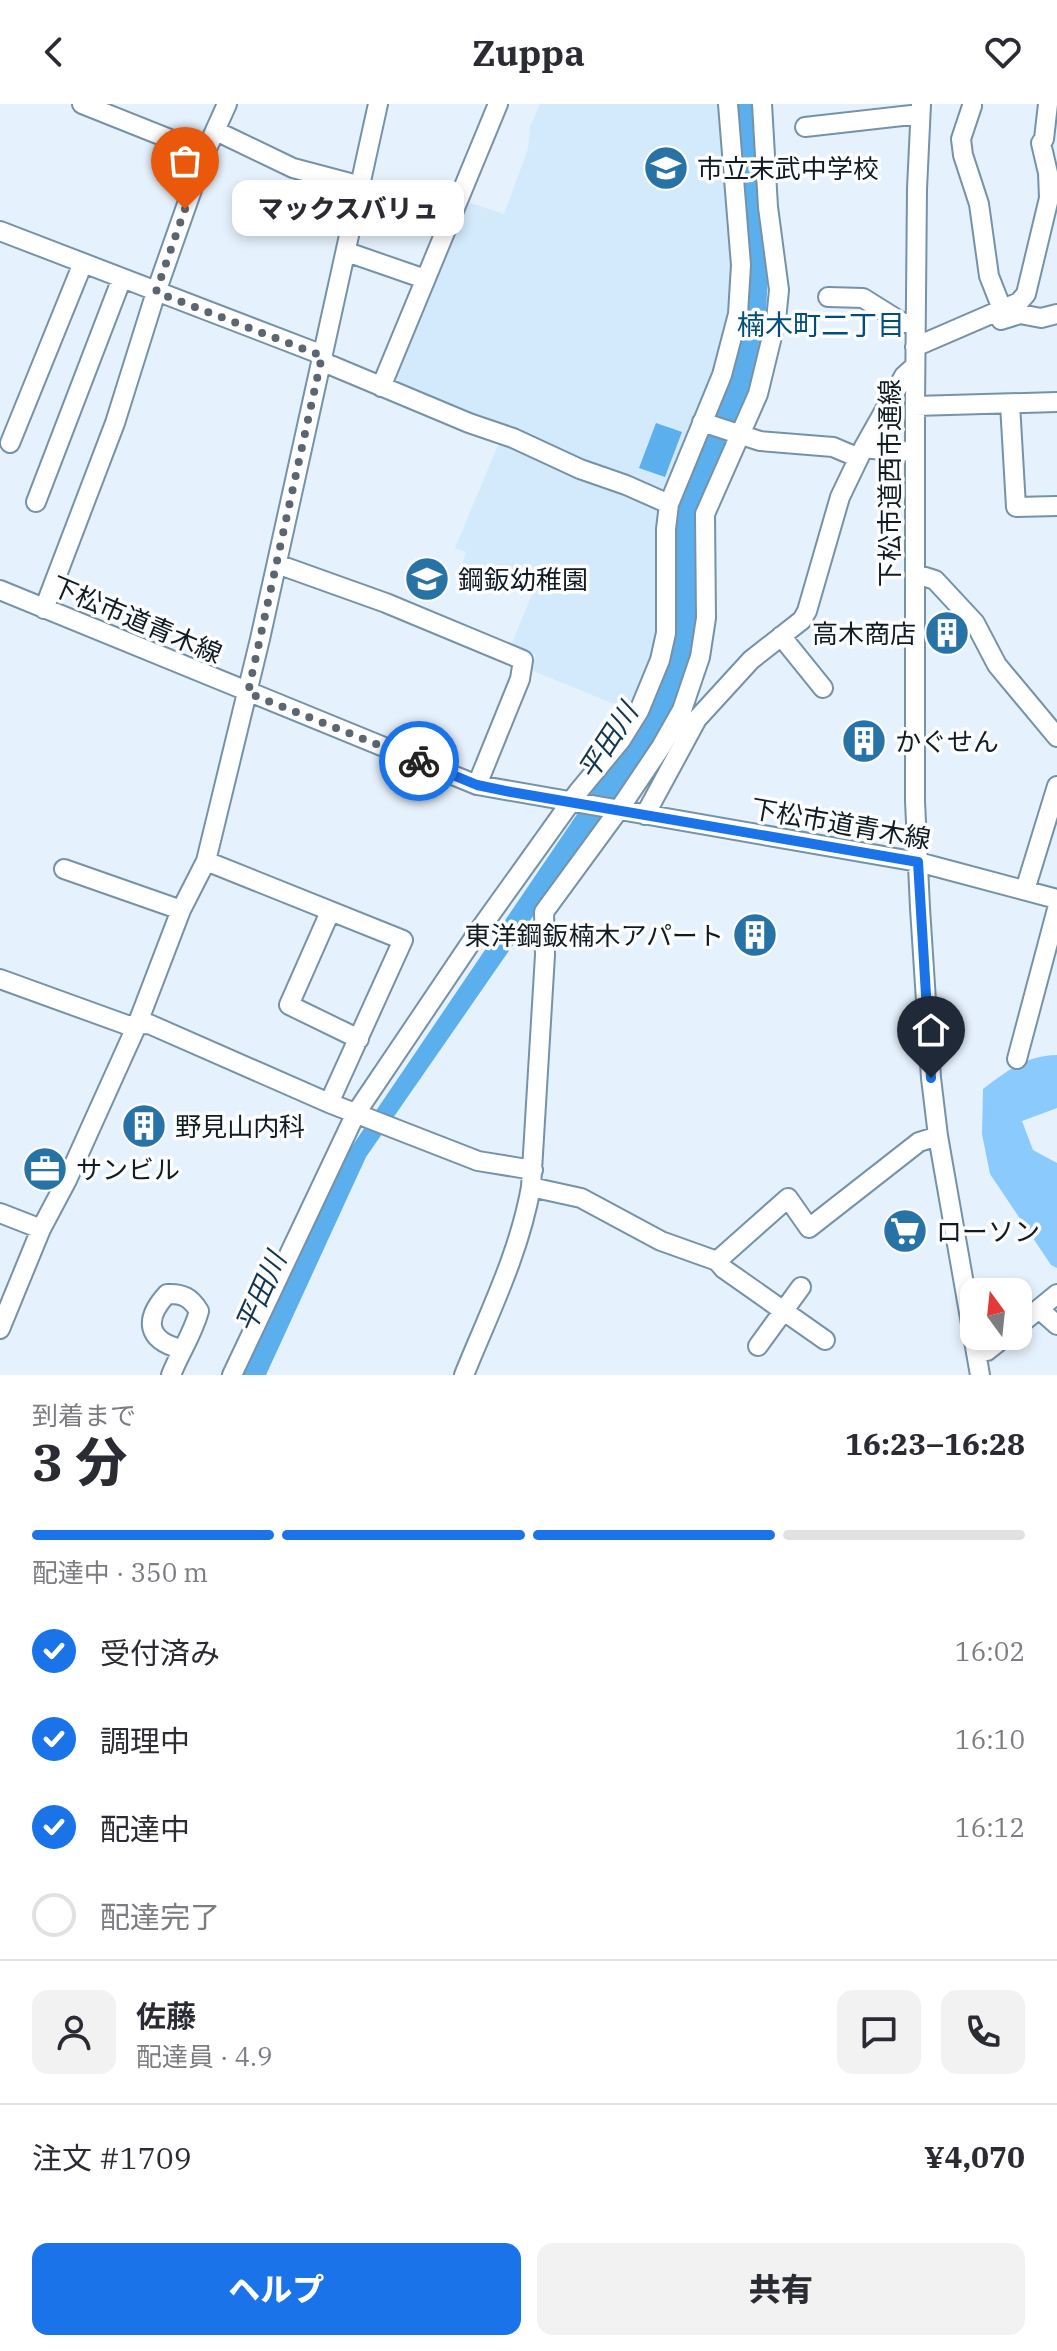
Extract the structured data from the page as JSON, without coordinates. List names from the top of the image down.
{
  "streets": {
    "street": ["下松市道西市通線", "下松市道青木線"]
  },
  "crossings": [
    ["下松市道西市通線", "下松市道青木線"]
  ],
  "districts": ["楠木町二丁目"],
  "water": ["平田川"],
  "places": {
    "school or university": ["市立末武中学校", "鋼鈑幼稚園"],
    "other": ["マックスバリュ"],
    "building": [
      "高木商店",
      "かぐせん",
      "東洋鋼鈑楠木アパート",
      "野見山内科"
    ],
    "office": ["サンビル"],
    "supermarket": ["ローソン"]
  },
  "north": "top",
  "page": {
    "header": "Zuppa",
    "bubble": "マックスバリュ",
    "heading": ["3 分", "到着まで", "16:23–16:28"],
    "panel": [
      "佐藤",
      "配達員 · 4.9",
      "注文 #1709",
      "¥4,070"
    ],
    "bar": "配達中 · 350 m",
    "list": [
      ["受付済み", "16:02"],
      ["調理中", "16:10"],
      ["配達中", "16:12"],
      "配達完了"
    ],
    "buttons": ["ヘルプ", "共有"]
  }
}
